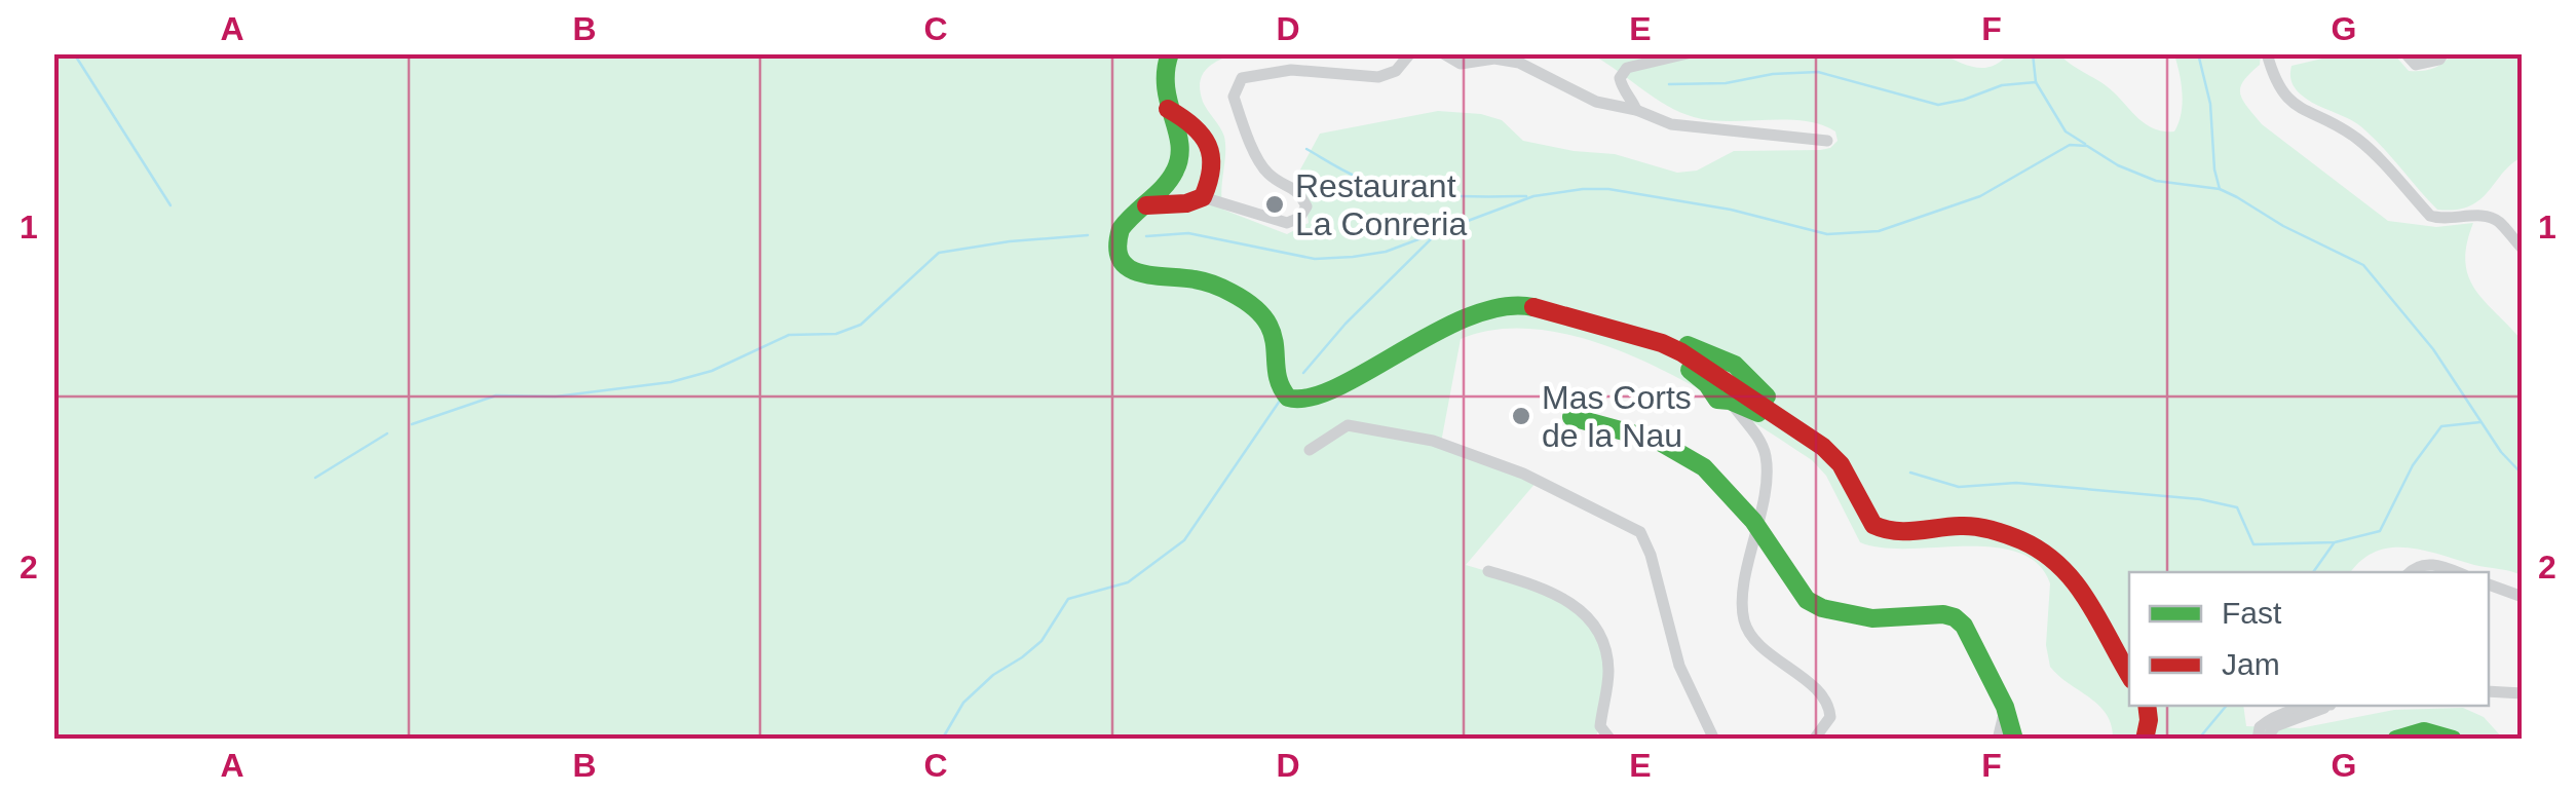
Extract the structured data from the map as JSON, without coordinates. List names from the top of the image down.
{
  "places": ["Restaurant La Conreria", "Mas Corts de la Nau"],
  "legend": ["Fast", "Jam"],
  "grid": {
    "columns": [
      "A",
      "B",
      "C",
      "D",
      "E",
      "F",
      "G"
    ],
    "rows": ["1", "2"]
  }
}
